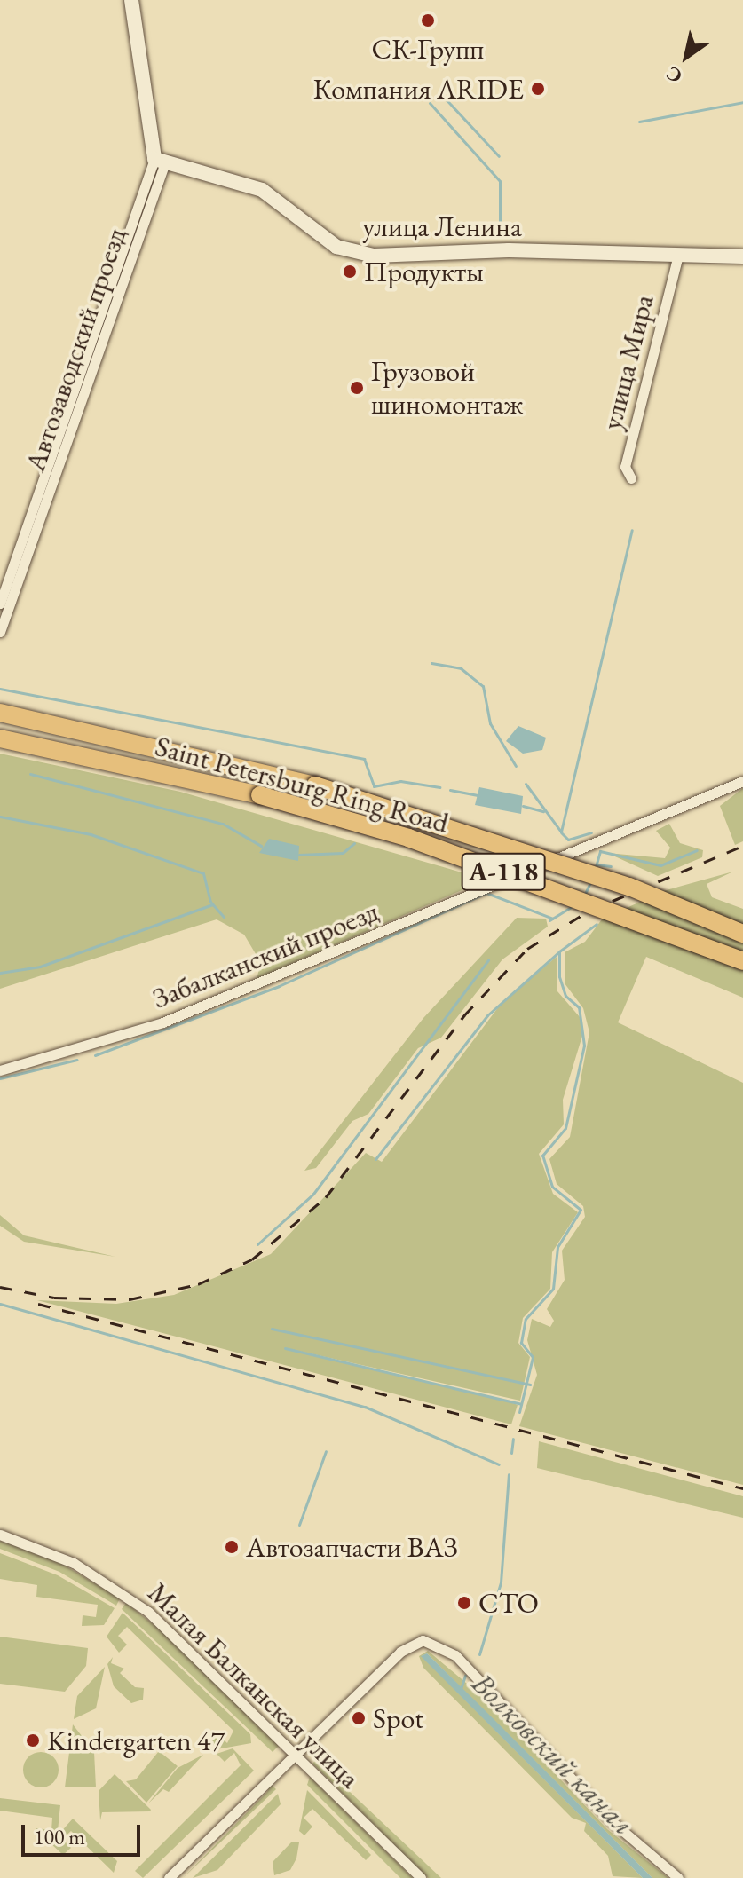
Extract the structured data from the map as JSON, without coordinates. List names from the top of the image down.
{
  "streets": {
    "highway": ["Saint Petersburg Ring Road", "А-118"],
    "street": [
      "улица Ленина",
      "Автозаводский проезд",
      "улица Мира",
      "Забалканский проезд",
      "Малая Балканская улица"
    ]
  },
  "crossings": [
    ["улица Ленина", "Автозаводский проезд"],
    ["улица Ленина", "улица Мира"]
  ],
  "water": ["Волковский канал"],
  "places": [
    "СК-Групп",
    "Компания ARIDE",
    "Продукты",
    "Грузовой шиномонтаж",
    "Автозапчасти ВАЗ",
    "СТО",
    "Spot",
    "Kindergarten 47"
  ],
  "scale_bar": "100 m",
  "north": "bottom left"
}
